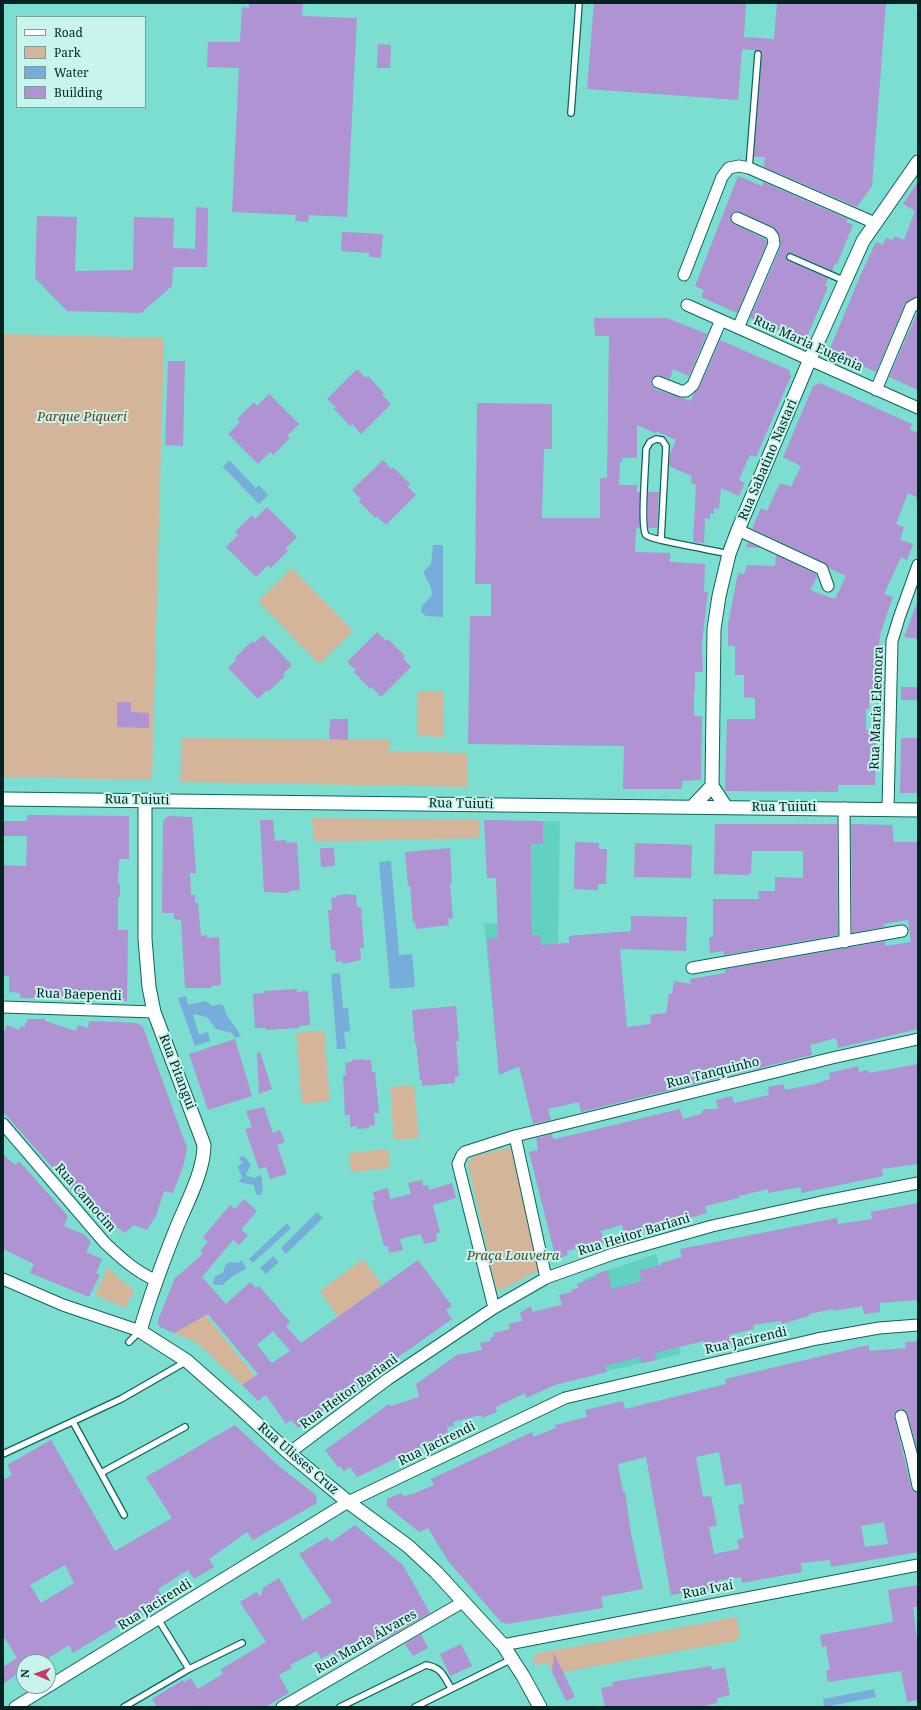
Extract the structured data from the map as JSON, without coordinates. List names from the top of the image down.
{
  "streets": {
    "street": [
      "Rua Maria Eugênia",
      "Rua Sabatino Nastari",
      "Rua Maria Eleonora",
      "Rua Tuiuti",
      "Rua Baependi",
      "Rua Pitangui",
      "Rua Tanquinho",
      "Rua Camocim",
      "Rua Heitor Bariani",
      "Rua Jacirendi",
      "Rua Ulisses Cruz",
      "Rua Ivaí",
      "Rua Maria Álvares"
    ]
  },
  "crossings": [
    ["Rua Maria Eugênia", "Rua Sabatino Nastari"],
    ["Rua Maria Eleonora", "Rua Tuiuti"],
    ["Rua Tuiuti", "Rua Pitangui"],
    ["Rua Baependi", "Rua Pitangui"],
    ["Rua Pitangui", "Rua Camocim"],
    ["Rua Pitangui", "Rua Ulisses Cruz"],
    ["Rua Heitor Bariani", "Rua Ulisses Cruz"],
    ["Rua Jacirendi", "Rua Ulisses Cruz"],
    ["Rua Ulisses Cruz", "Rua Ivaí"],
    ["Rua Ulisses Cruz", "Rua Maria Álvares"]
  ],
  "parks": ["Parque Piqueri", "Praça Louveira"],
  "legend": [
    "Road",
    "Park",
    "Water",
    "Building"
  ],
  "north": "left"
}
